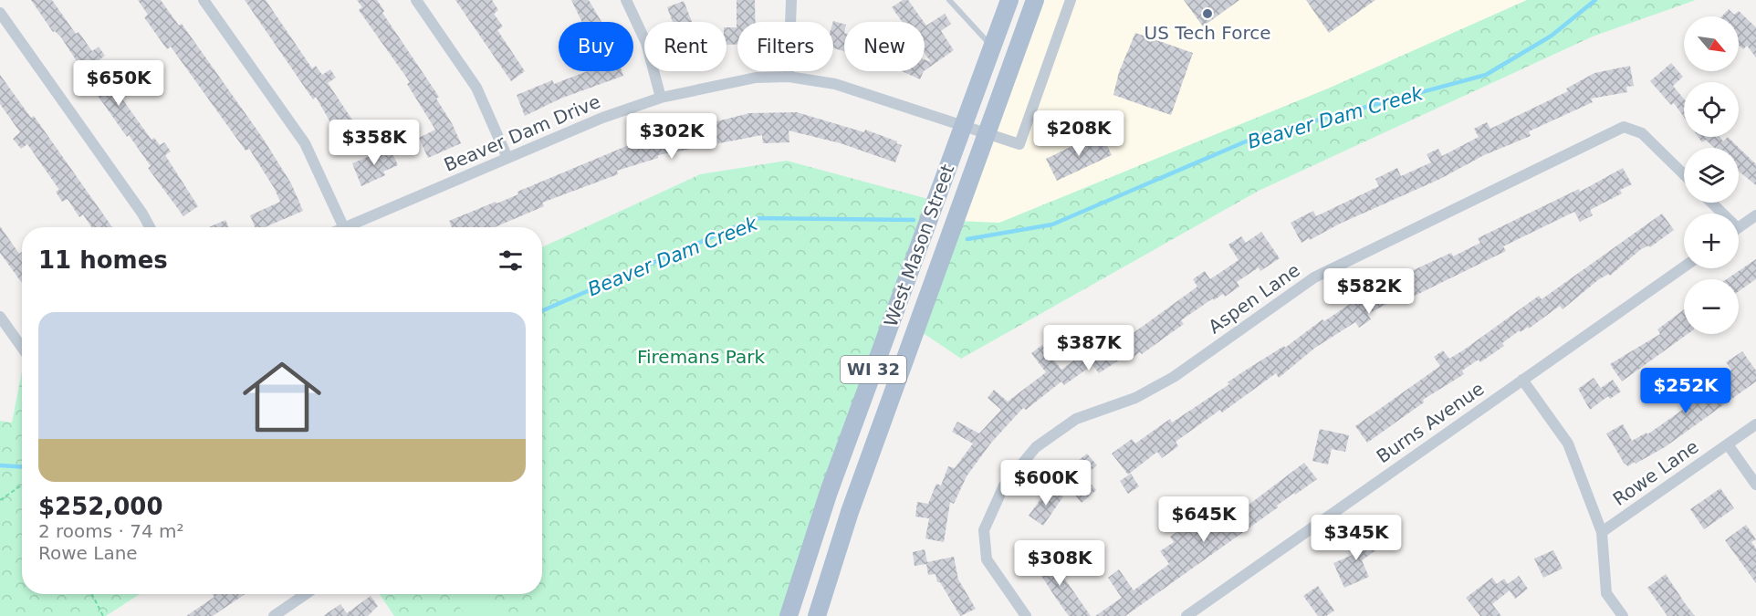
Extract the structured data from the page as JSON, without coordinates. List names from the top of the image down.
{
  "streets": {
    "main road": ["West Mason Street", "WI 32"],
    "street": [
      "Beaver Dam Drive",
      "Aspen Lane",
      "Burns Avenue",
      "Rowe Lane"
    ]
  },
  "crossings": [
    ["Beaver Dam Drive", "West Mason Street"]
  ],
  "water": ["Beaver Dam Creek"],
  "parks": ["Firemans Park"],
  "places": ["US Tech Force"],
  "north": "bottom right",
  "page": {
    "map_buttons": ["+", "−"],
    "chip": [
      "Buy",
      "Rent",
      "Filters",
      "New"
    ],
    "price": [
      "$650K",
      "$208K",
      "$302K",
      "$358K",
      "$582K",
      "$387K",
      "$252K",
      "$600K",
      "$645K",
      "$345K",
      "$308K"
    ],
    "heading": "11 homes",
    "list": [
      {
        "name": "$252,000",
        "note": "2 rooms · 74 m² · Rowe Lane"
      }
    ]
  }
}
